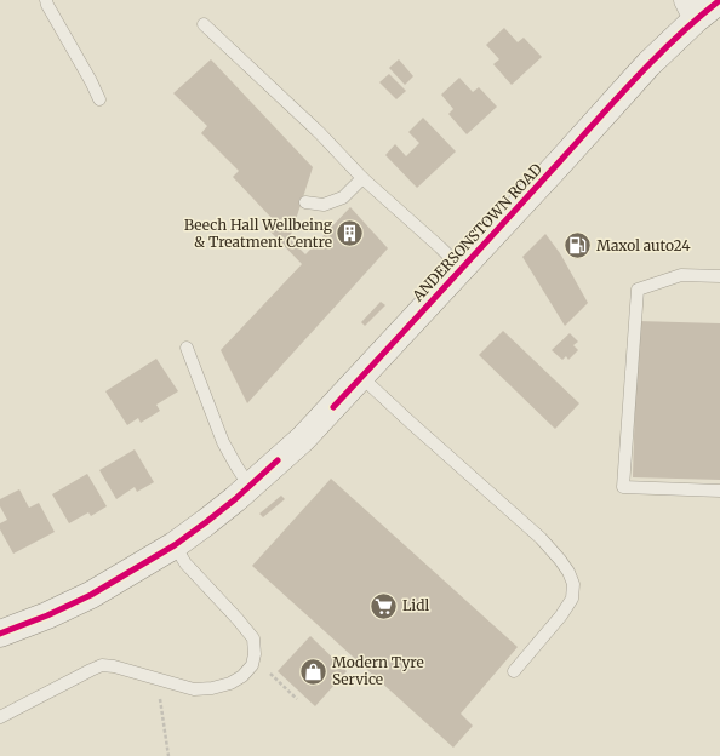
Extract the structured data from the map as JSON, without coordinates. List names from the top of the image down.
{
  "streets": {
    "main road": ["ANDERSONSTOWN ROAD"]
  },
  "places": {
    "building": ["Beech Hall Wellbeing & Treatment Centre"],
    "fuel station": ["Maxol auto24"],
    "supermarket": ["Lidl"],
    "shop": ["Modern Tyre Service"]
  }
}
